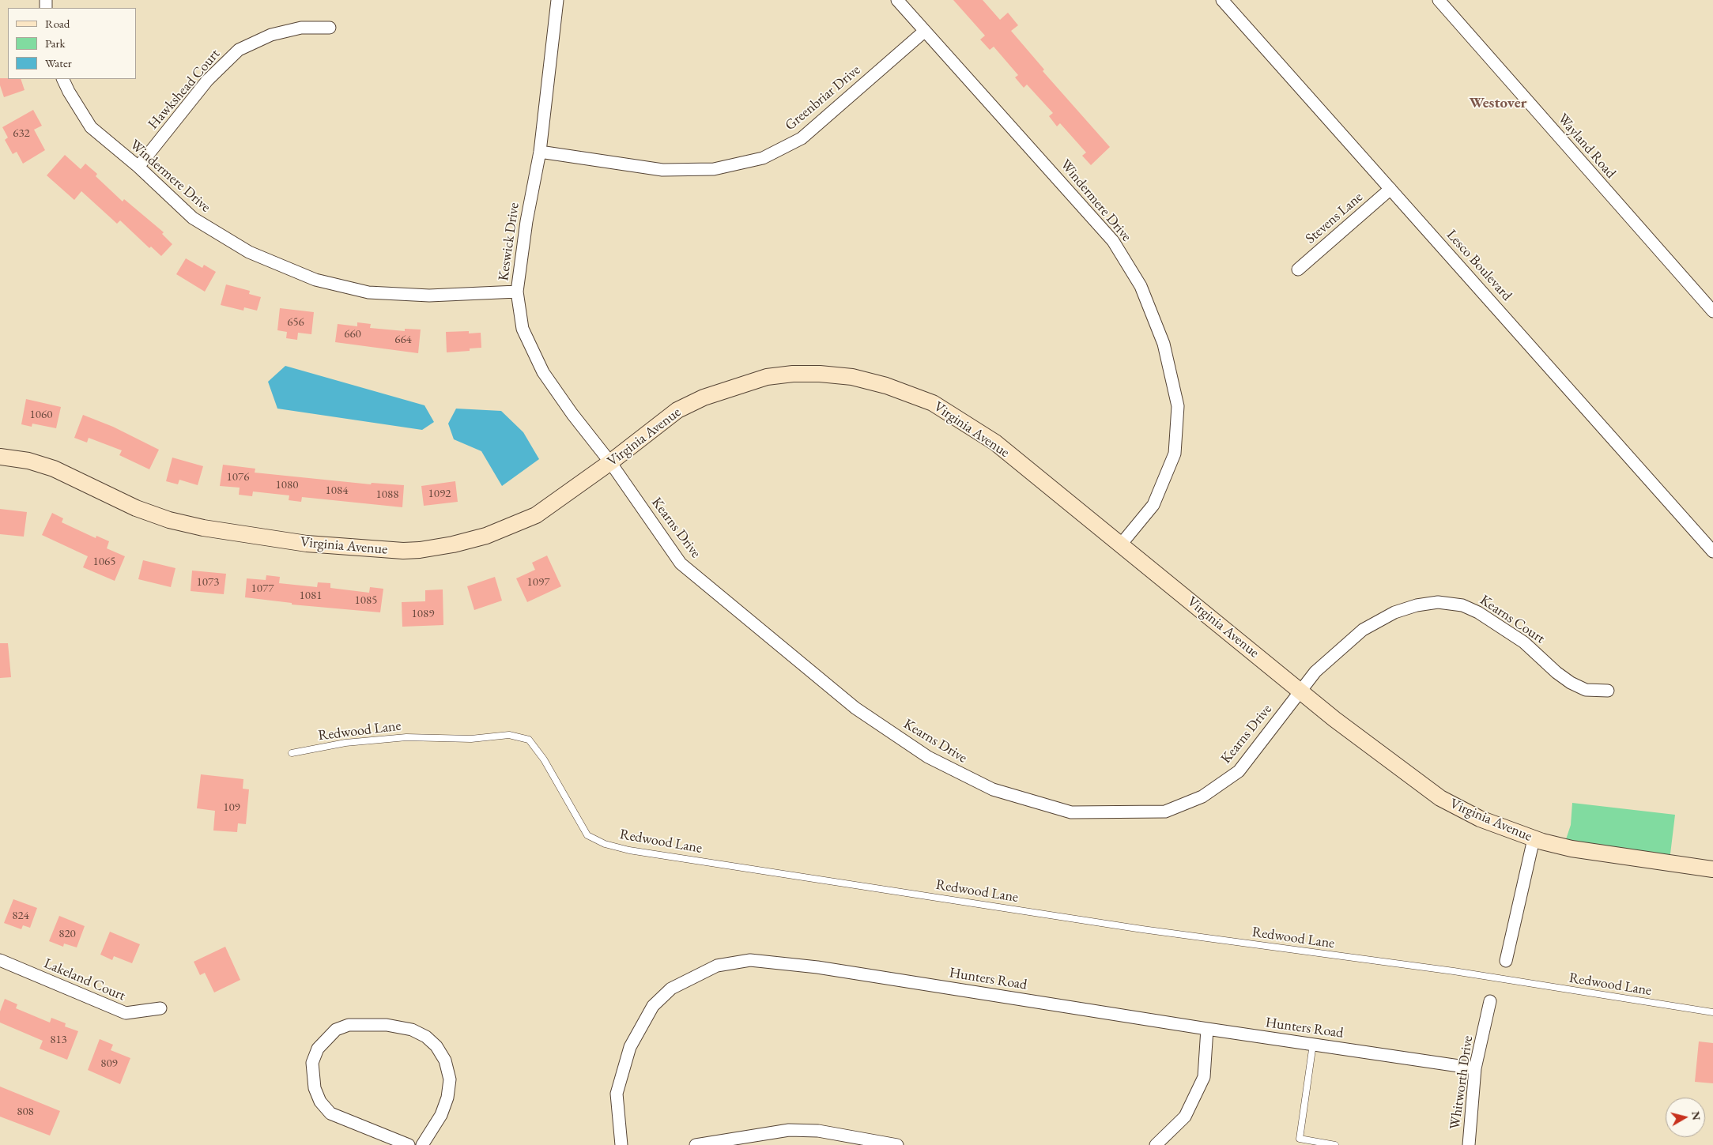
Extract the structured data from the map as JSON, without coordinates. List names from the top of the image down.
{
  "streets": {
    "street": [
      "Hawkshead Court",
      "Greenbriar Drive",
      "Wayland Road",
      "Windermere Drive",
      "Stevens Lane",
      "Keswick Drive",
      "Lesco Boulevard",
      "Virginia Avenue",
      "Kearns Drive",
      "Kearns Court",
      "Hunters Road",
      "Lakeland Court",
      "Whitworth Drive"
    ],
    "lane": ["Redwood Lane"]
  },
  "crossings": [
    ["Hawkshead Court", "Windermere Drive"],
    ["Greenbriar Drive", "Windermere Drive"],
    ["Greenbriar Drive", "Keswick Drive"],
    ["Windermere Drive", "Keswick Drive"],
    ["Windermere Drive", "Virginia Avenue"],
    ["Stevens Lane", "Lesco Boulevard"],
    ["Keswick Drive", "Virginia Avenue"],
    ["Keswick Drive", "Kearns Drive"],
    ["Virginia Avenue", "Kearns Drive"],
    ["Virginia Avenue", "Kearns Court"],
    ["Kearns Drive", "Kearns Court"],
    ["Hunters Road", "Whitworth Drive"]
  ],
  "districts": ["Westover"],
  "house_numbers": [
    "632",
    "656",
    "660",
    "664",
    "1060",
    "1076",
    "1080",
    "1084",
    "1092",
    "1088",
    "1065",
    "1073",
    "1097",
    "1077",
    "1081",
    "1085",
    "1089",
    "109",
    "824",
    "820",
    "813",
    "809",
    "808"
  ],
  "legend": ["Road", "Park", "Water"],
  "north": "right"
}
